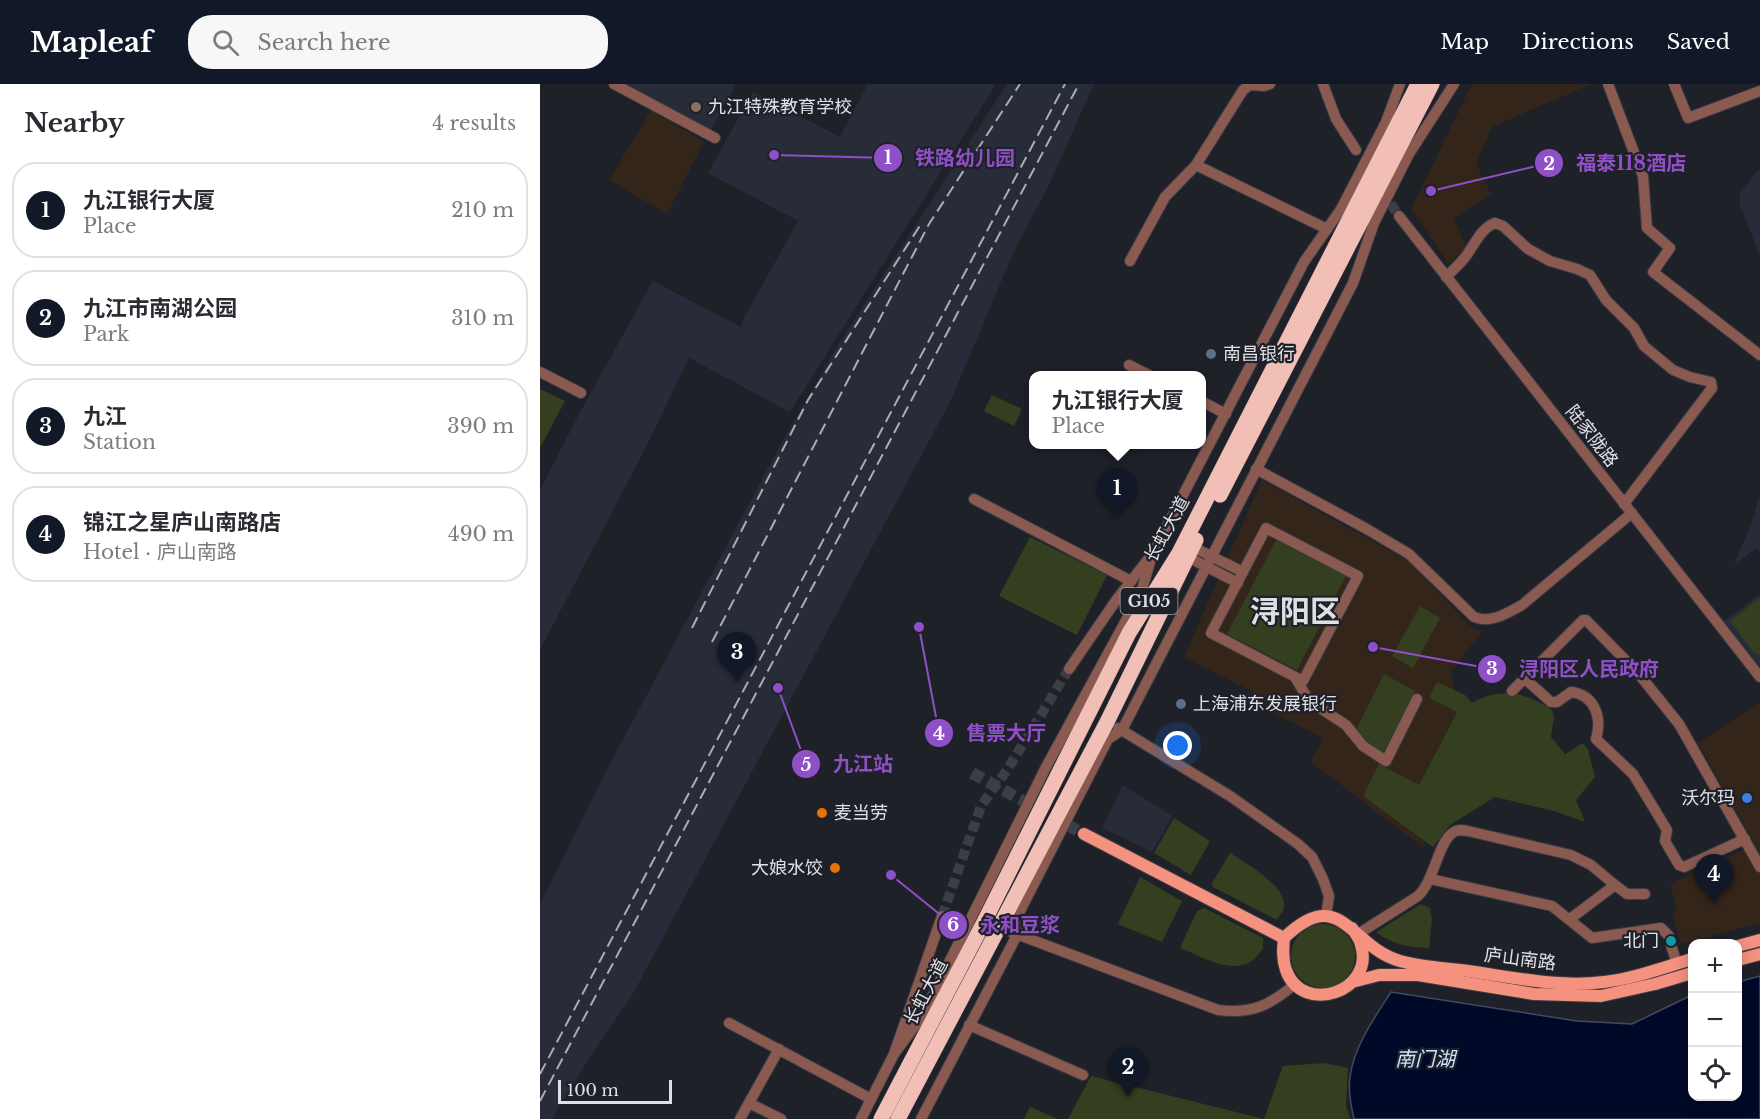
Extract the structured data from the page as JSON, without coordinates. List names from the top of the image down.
{
  "streets": {
    "highway": ["长虹大道", "G105"],
    "main road": ["庐山南路"],
    "street": ["陆家陇路"]
  },
  "districts": ["浔阳区"],
  "water": ["南门湖"],
  "places": [
    "九江特殊教育学校",
    "铁路幼儿园",
    "福泰118酒店",
    "南昌银行",
    "售票大厅",
    "浔阳区人民政府",
    "九江站",
    "上海浦东发展银行",
    "沃尔玛",
    "麦当劳",
    "大娘水饺",
    "永和豆浆",
    "北门"
  ],
  "scale_bar": "100 m",
  "page": {
    "header": "Mapleaf",
    "search": "Search here",
    "nav": ["Map", "Directions", "Saved"],
    "heading": ["Nearby", "4 results"],
    "list": [
      {
        "mark": "1",
        "name": "九江银行大厦",
        "note": "Place",
        "value": "210 m"
      },
      {
        "mark": "2",
        "name": "九江市南湖公园",
        "note": "Park",
        "value": "310 m"
      },
      {
        "mark": "3",
        "name": "九江",
        "note": "Station",
        "value": "390 m"
      },
      {
        "mark": "4",
        "name": "锦江之星庐山南路店",
        "note": "Hotel · 庐山南路",
        "value": "490 m"
      }
    ],
    "popup": ["九江银行大厦", "Place"],
    "pins": [
      "1",
      "3",
      "4",
      "2"
    ],
    "map_buttons": ["+", "−"],
    "scale": "100 m"
  }
}
